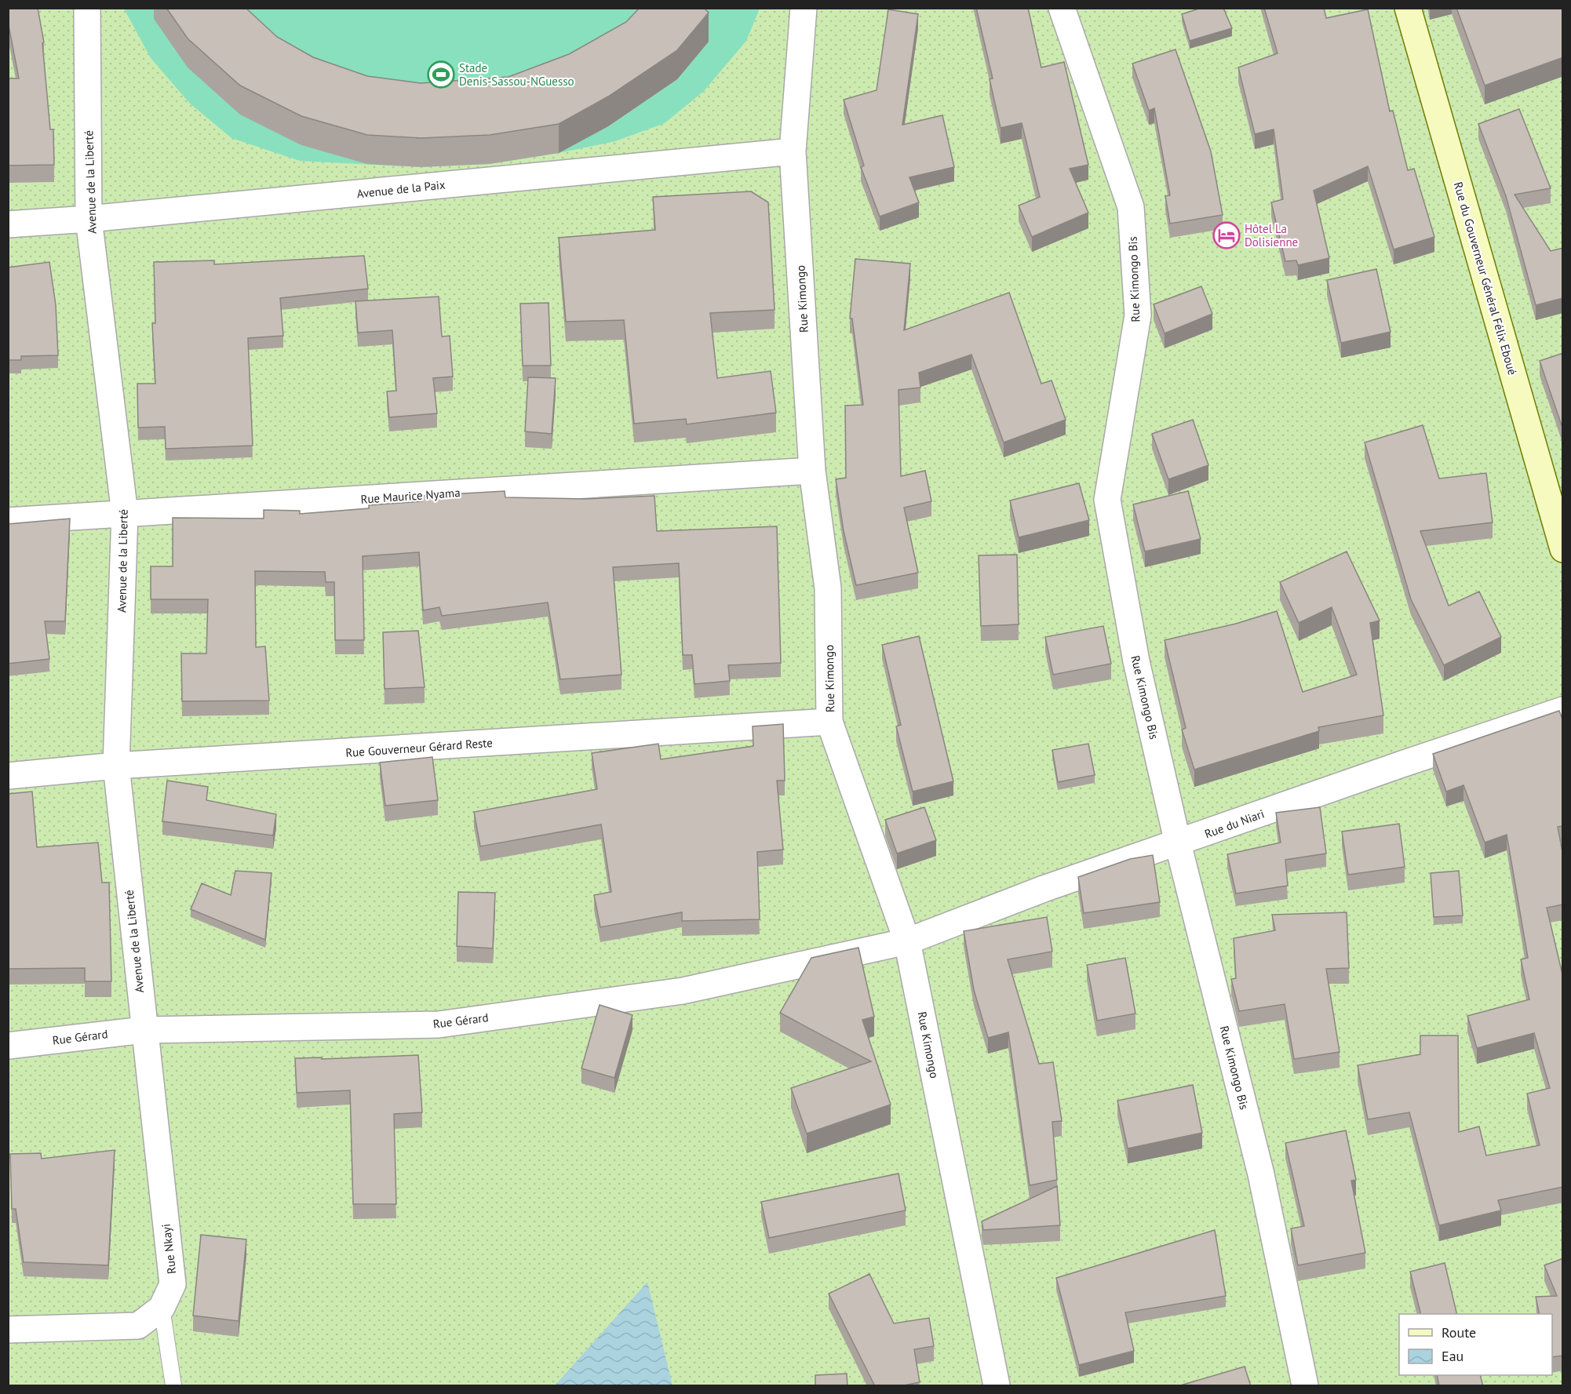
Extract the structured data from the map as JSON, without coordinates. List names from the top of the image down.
{
  "streets": {
    "main road": ["Rue du Gouverneur Général Félix Eboué"],
    "street": [
      "Avenue de la Liberté",
      "Avenue de la Paix",
      "Rue Kimongo Bis",
      "Rue Kimongo",
      "Rue Maurice Nyama",
      "Rue Gouverneur Gérard Reste",
      "Rue du Niari",
      "Rue Gérard",
      "Rue Nkayi"
    ]
  },
  "crossings": [
    ["Avenue de la Liberté", "Avenue de la Paix"],
    ["Avenue de la Liberté", "Rue Maurice Nyama"],
    ["Avenue de la Liberté", "Rue Gouverneur Gérard Reste"],
    ["Avenue de la Liberté", "Rue Gérard"],
    ["Avenue de la Liberté", "Rue Nkayi"],
    ["Avenue de la Paix", "Rue Kimongo"],
    ["Rue Kimongo Bis", "Rue du Niari"],
    ["Rue Kimongo", "Rue Maurice Nyama"],
    ["Rue Kimongo", "Rue Gouverneur Gérard Reste"],
    ["Rue Kimongo", "Rue du Niari"],
    ["Rue Kimongo", "Rue Gérard"],
    ["Rue du Niari", "Rue Gérard"],
    ["Rue Gérard", "Rue Nkayi"]
  ],
  "places": {
    "sports": ["Stade Denis-Sassou-NGuesso"],
    "hotel": ["Hôtel La Dolisienne"]
  },
  "legend": ["Route", "Eau"]
}
